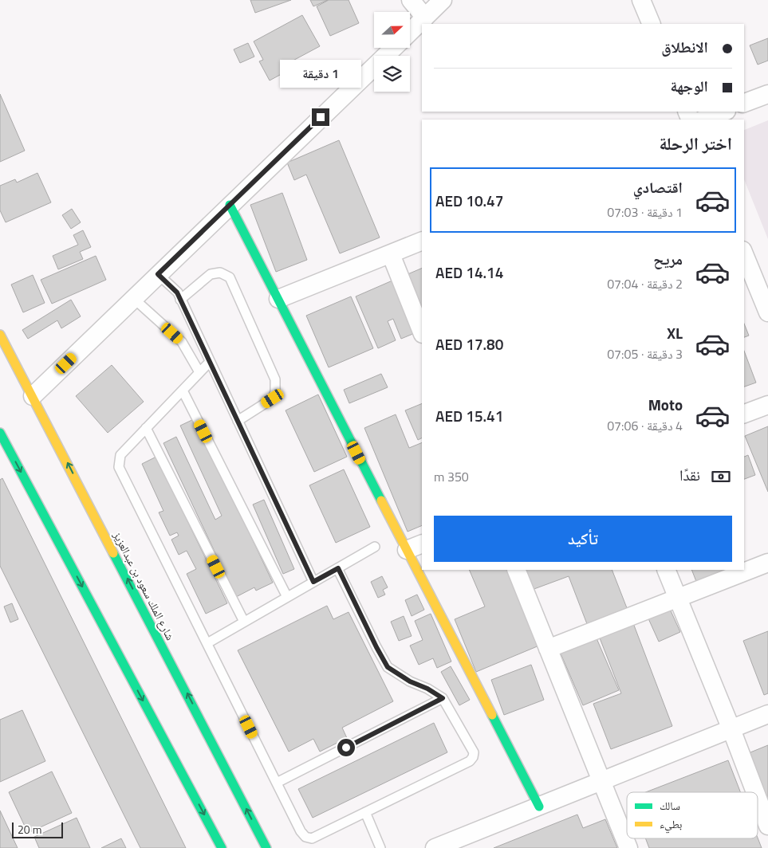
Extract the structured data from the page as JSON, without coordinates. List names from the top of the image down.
{
  "streets": {
    "main road": ["شارع الملك سعود بن عبدالعزيز"]
  },
  "legend": ["سالك", "بطيء"],
  "scale_bar": "20 m",
  "north": "right",
  "page": {
    "banner": ["الانطلاق", "الوجهة"],
    "bubble": "1 دقيقة",
    "heading": "اختر الرحلة",
    "list": [
      {
        "name": "اقتصادي",
        "note": "1 دقيقة · 07:03",
        "value": "AED 10.47"
      },
      {
        "name": "مريح",
        "note": "2 دقيقة · 07:04",
        "value": "AED 14.14"
      },
      {
        "name": "XL",
        "note": "3 دقيقة · 07:05",
        "value": "AED 17.80"
      },
      {
        "name": "Moto",
        "note": "4 دقيقة · 07:06",
        "value": "AED 15.41"
      }
    ],
    "pay": ["نقدًا", "350 m"],
    "buttons": "تأكيد",
    "scale": "20 m"
  }
}
